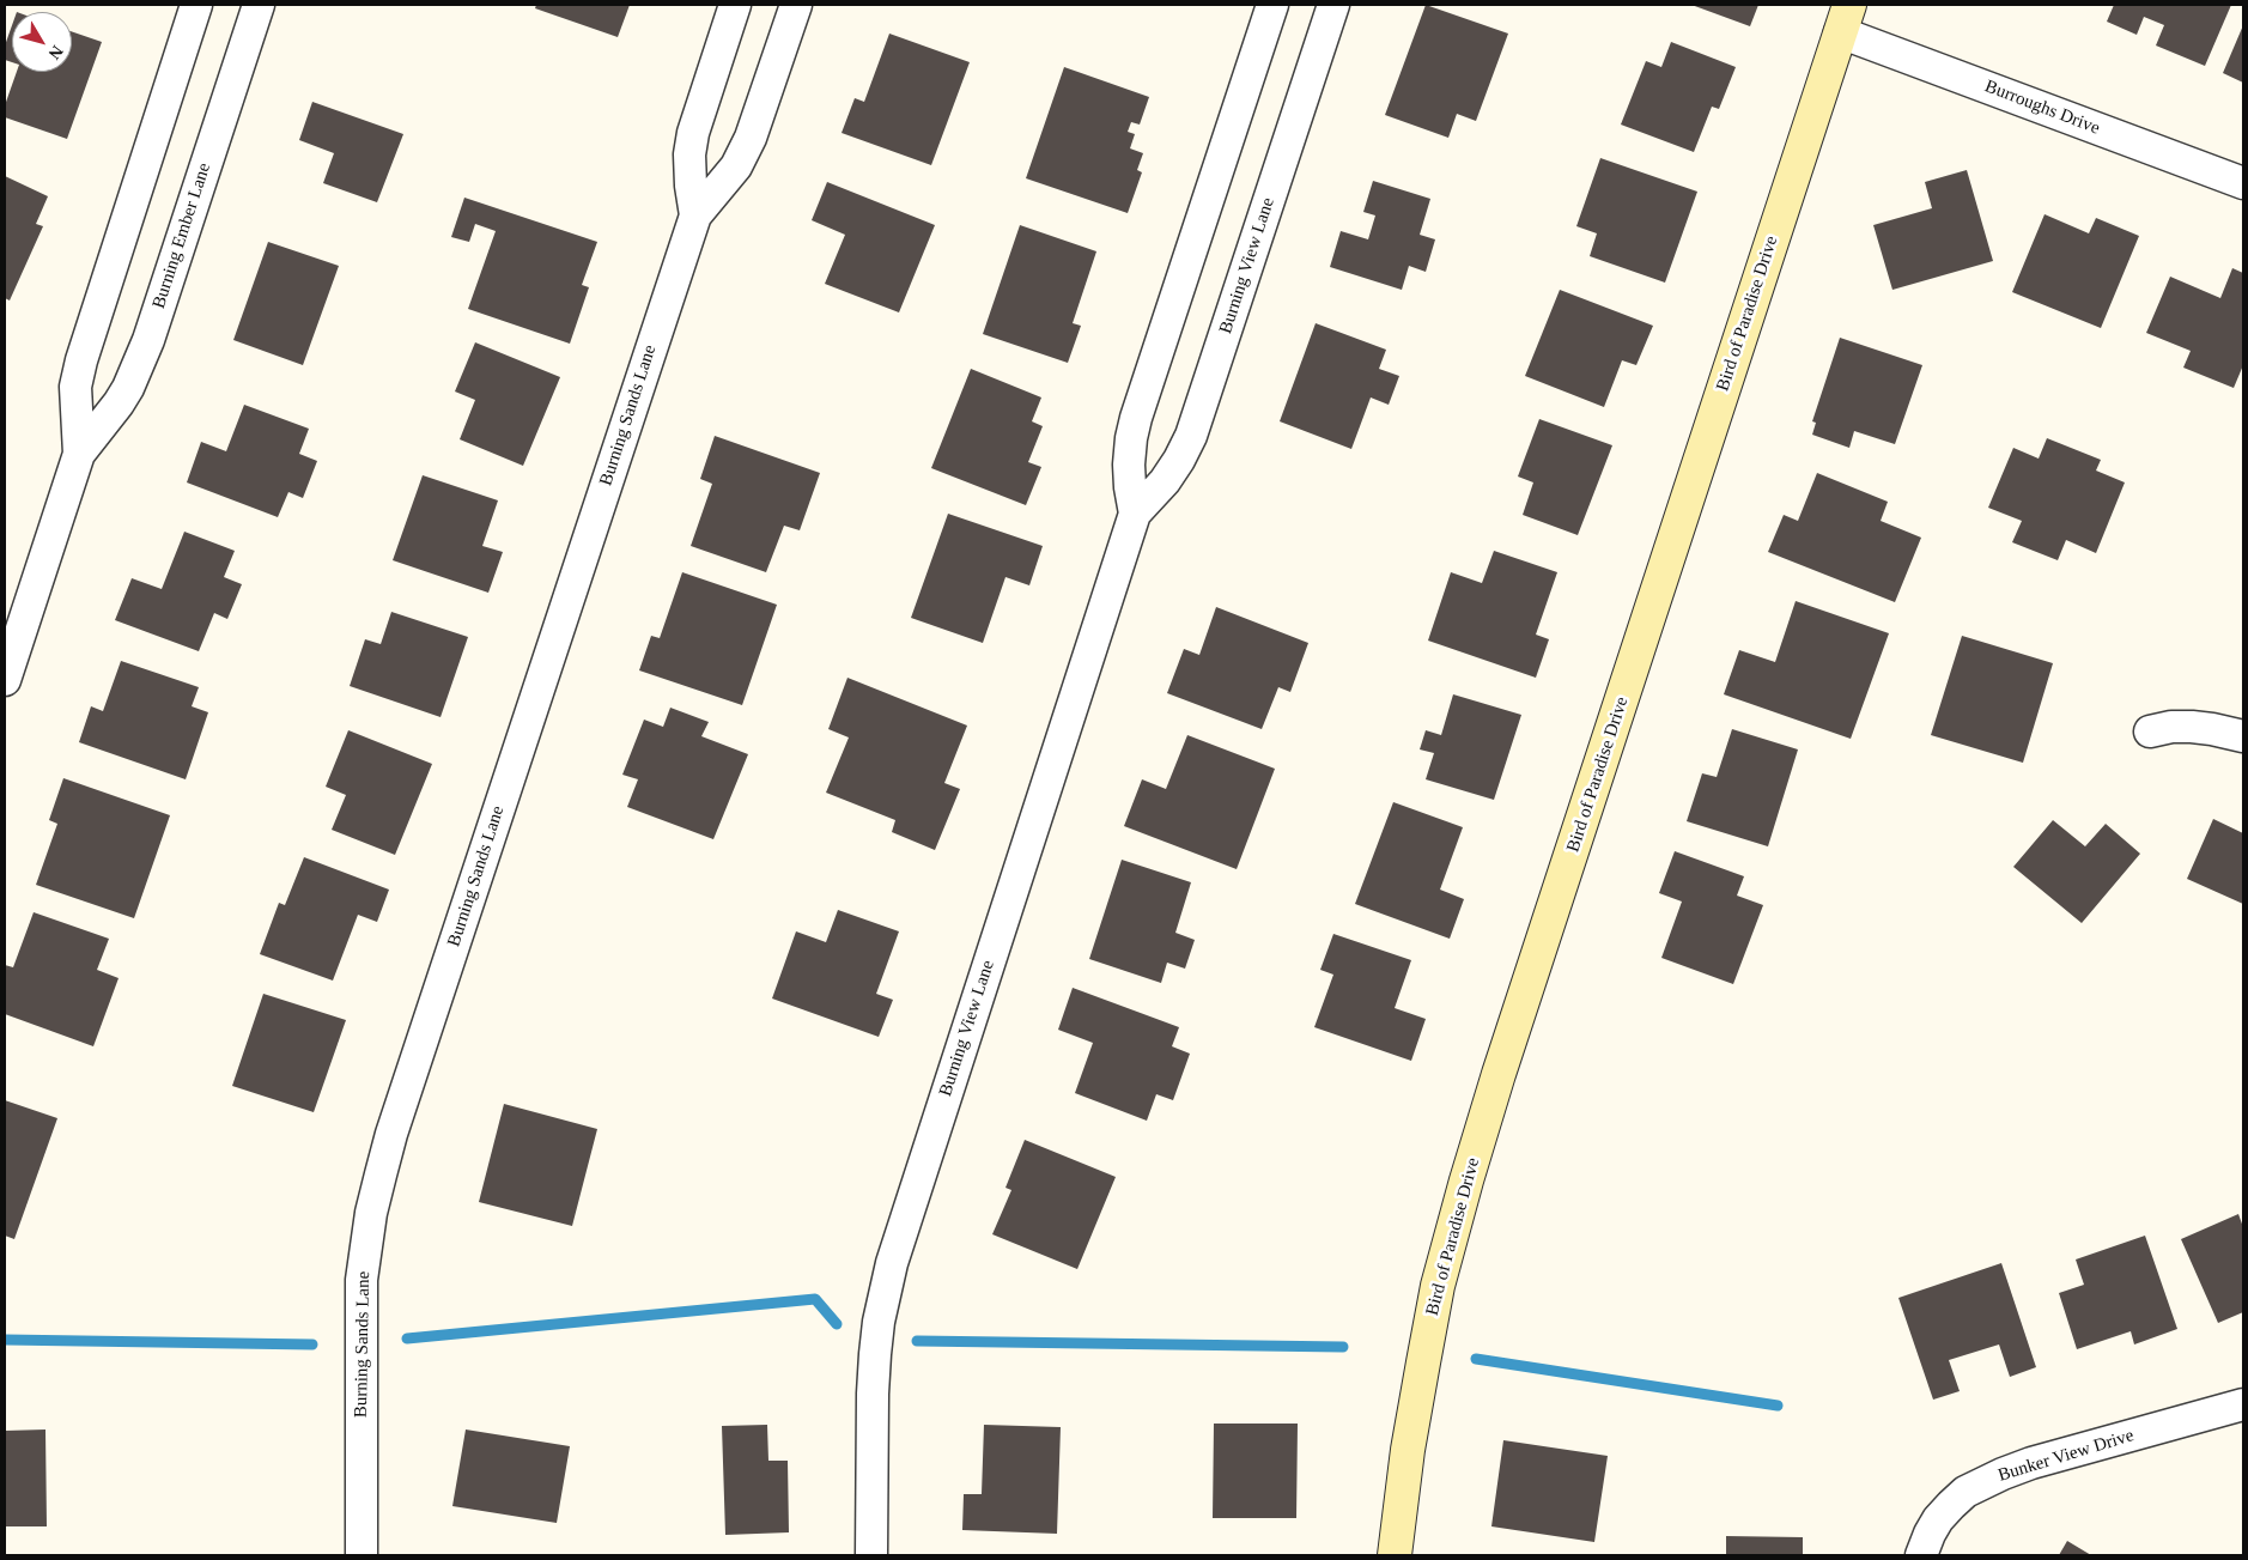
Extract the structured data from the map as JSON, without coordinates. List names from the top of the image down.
{
  "streets": {
    "street": [
      "Burroughs Drive",
      "Burning Ember Lane",
      "Burning View Lane",
      "Bird of Paradise Drive",
      "Burning Sands Lane",
      "Bunker View Drive"
    ]
  },
  "crossings": [
    ["Burroughs Drive", "Bird of Paradise Drive"]
  ],
  "north": "bottom right"
}
